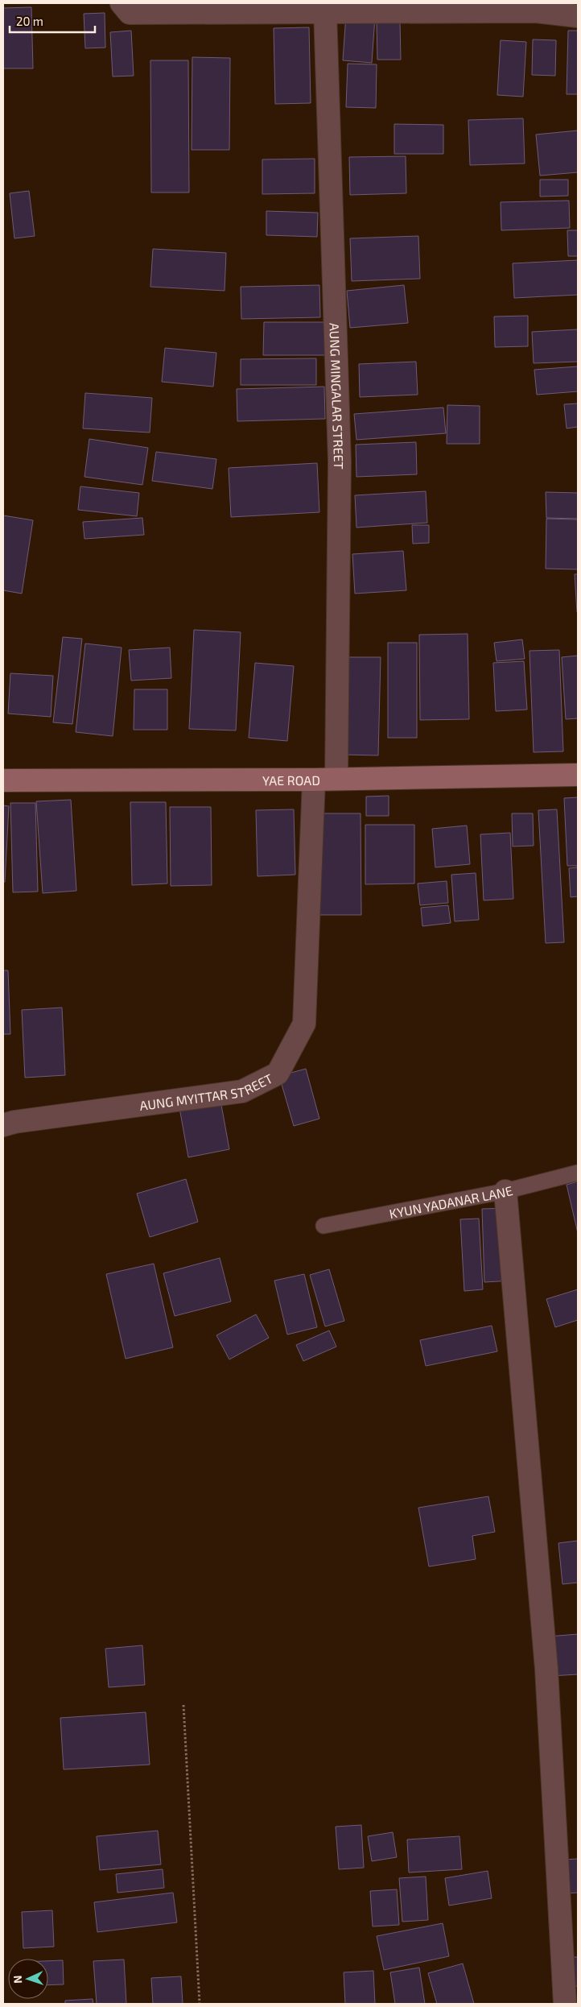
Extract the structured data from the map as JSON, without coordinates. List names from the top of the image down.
{
  "streets": {
    "street": ["AUNG MINGALAR STREET", "YAE ROAD", "AUNG MYITTAR STREET"],
    "lane": ["KYUN YADANAR LANE"]
  },
  "crossings": [
    ["AUNG MINGALAR STREET", "YAE ROAD"],
    ["YAE ROAD", "AUNG MYITTAR STREET"]
  ],
  "scale_bar": "20 m",
  "north": "left"
}
